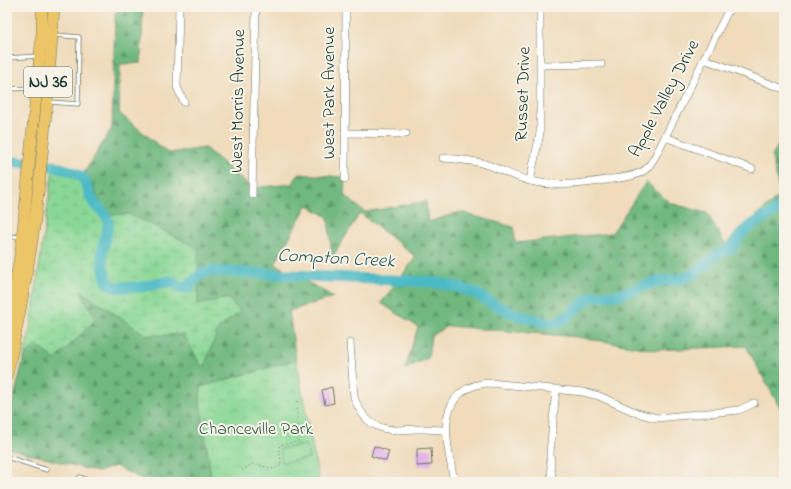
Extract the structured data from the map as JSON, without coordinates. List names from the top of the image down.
{
  "streets": {
    "highway": ["NJ 36"],
    "street": [
      "West Park Avenue",
      "Russet Drive",
      "Apple Valley Drive",
      "West Morris Avenue"
    ]
  },
  "crossings": [
    ["Russet Drive", "Apple Valley Drive"]
  ],
  "water": ["Compton Creek"],
  "parks": ["Chanceville Park"]
}
